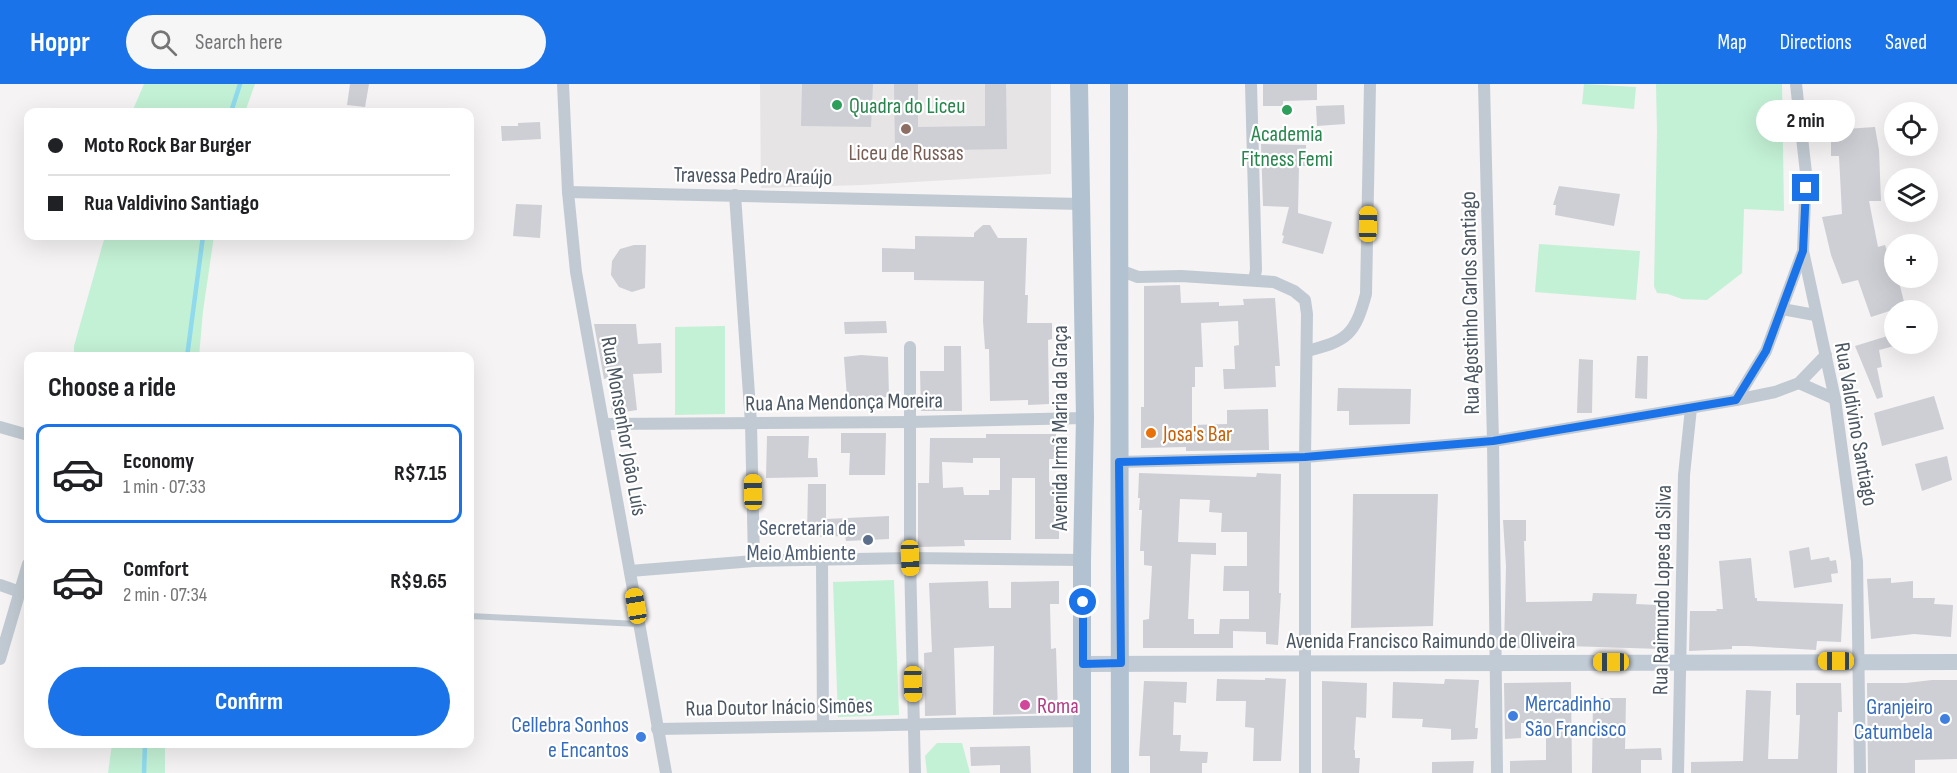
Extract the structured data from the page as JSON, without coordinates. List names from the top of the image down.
{
  "streets": {
    "main road": ["Avenida Irmã Maria da Graça"],
    "street": [
      "Travessa Pedro Araújo",
      "Rua Agostinho Carlos Santiago",
      "Rua Ana Mendonça Moreira",
      "Rua Valdivino Santiago",
      "Rua Monsenhor João Luís",
      "Rua Raimundo Lopes da Silva",
      "Avenida Francisco Raimundo de Oliveira",
      "Rua Doutor Inácio Simões"
    ]
  },
  "crossings": [
    ["Travessa Pedro Araújo", "Rua Monsenhor João Luís"],
    ["Travessa Pedro Araújo", "Avenida Irmã Maria da Graça"],
    ["Rua Agostinho Carlos Santiago", "Avenida Francisco Raimundo de Oliveira"],
    ["Rua Ana Mendonça Moreira", "Rua Monsenhor João Luís"],
    ["Rua Ana Mendonça Moreira", "Avenida Irmã Maria da Graça"],
    ["Rua Valdivino Santiago", "Avenida Francisco Raimundo de Oliveira"],
    ["Rua Monsenhor João Luís", "Rua Doutor Inácio Simões"],
    ["Avenida Irmã Maria da Graça", "Avenida Francisco Raimundo de Oliveira"],
    ["Avenida Irmã Maria da Graça", "Rua Doutor Inácio Simões"],
    ["Rua Raimundo Lopes da Silva", "Avenida Francisco Raimundo de Oliveira"]
  ],
  "places": [
    "Quadra do Liceu",
    "Academia Fitness Femi",
    "Liceu de Russas",
    "Josa's Bar",
    "Secretaria de Meio Ambiente",
    "Roma",
    "Mercadinho São Francisco",
    "Granjeiro Catumbela",
    "Cellebra Sonhos e Encantos"
  ],
  "page": {
    "header": "Hoppr",
    "search": "Search here",
    "nav": ["Map", "Directions", "Saved"],
    "bubble": "2 min",
    "map_buttons": ["+", "−"],
    "banner": ["Moto Rock Bar Burger", "Rua Valdivino Santiago"],
    "heading": "Choose a ride",
    "list": [
      {
        "name": "Economy",
        "note": "1 min · 07:33",
        "value": "R$7.15"
      },
      {
        "name": "Comfort",
        "note": "2 min · 07:34",
        "value": "R$9.65"
      }
    ],
    "buttons": "Confirm"
  }
}
